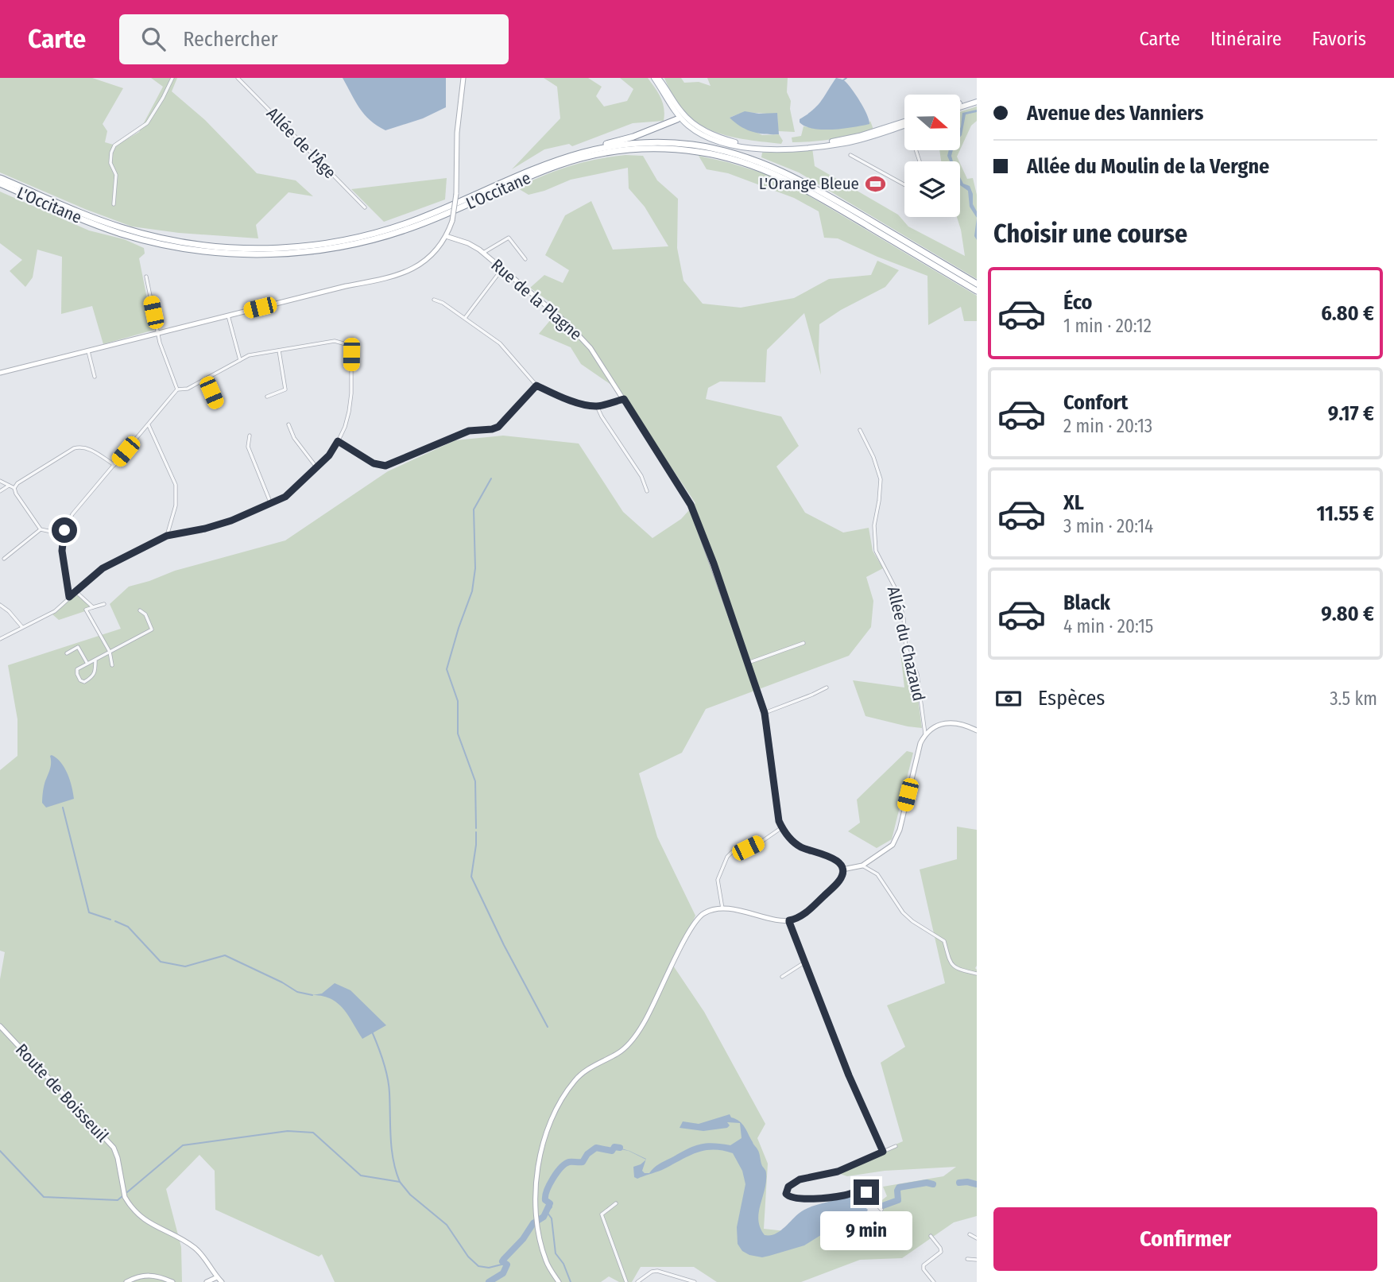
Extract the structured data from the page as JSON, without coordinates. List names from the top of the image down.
{
  "streets": {
    "highway": ["L'Occitane"],
    "street": [
      "Allée de l'Âge",
      "Rue de la Plagne",
      "Allée du Chazaud",
      "Route de Boisseuil"
    ]
  },
  "places": {
    "sports": ["L'Orange Bleue"]
  },
  "north": "right",
  "page": {
    "header": "Carte",
    "search": "Rechercher",
    "nav": ["Carte", "Itinéraire", "Favoris"],
    "banner": ["Avenue des Vanniers", "Allée du Moulin de la Vergne"],
    "heading": "Choisir une course",
    "list": [
      {
        "name": "Éco",
        "note": "1 min · 20:12",
        "value": "6.80 €"
      },
      {
        "name": "Confort",
        "note": "2 min · 20:13",
        "value": "9.17 €"
      },
      {
        "name": "XL",
        "note": "3 min · 20:14",
        "value": "11.55 €"
      },
      {
        "name": "Black",
        "note": "4 min · 20:15",
        "value": "9.80 €"
      }
    ],
    "pay": ["Espèces", "3.5 km"],
    "buttons": "Confirmer",
    "bubble": "9 min"
  }
}
